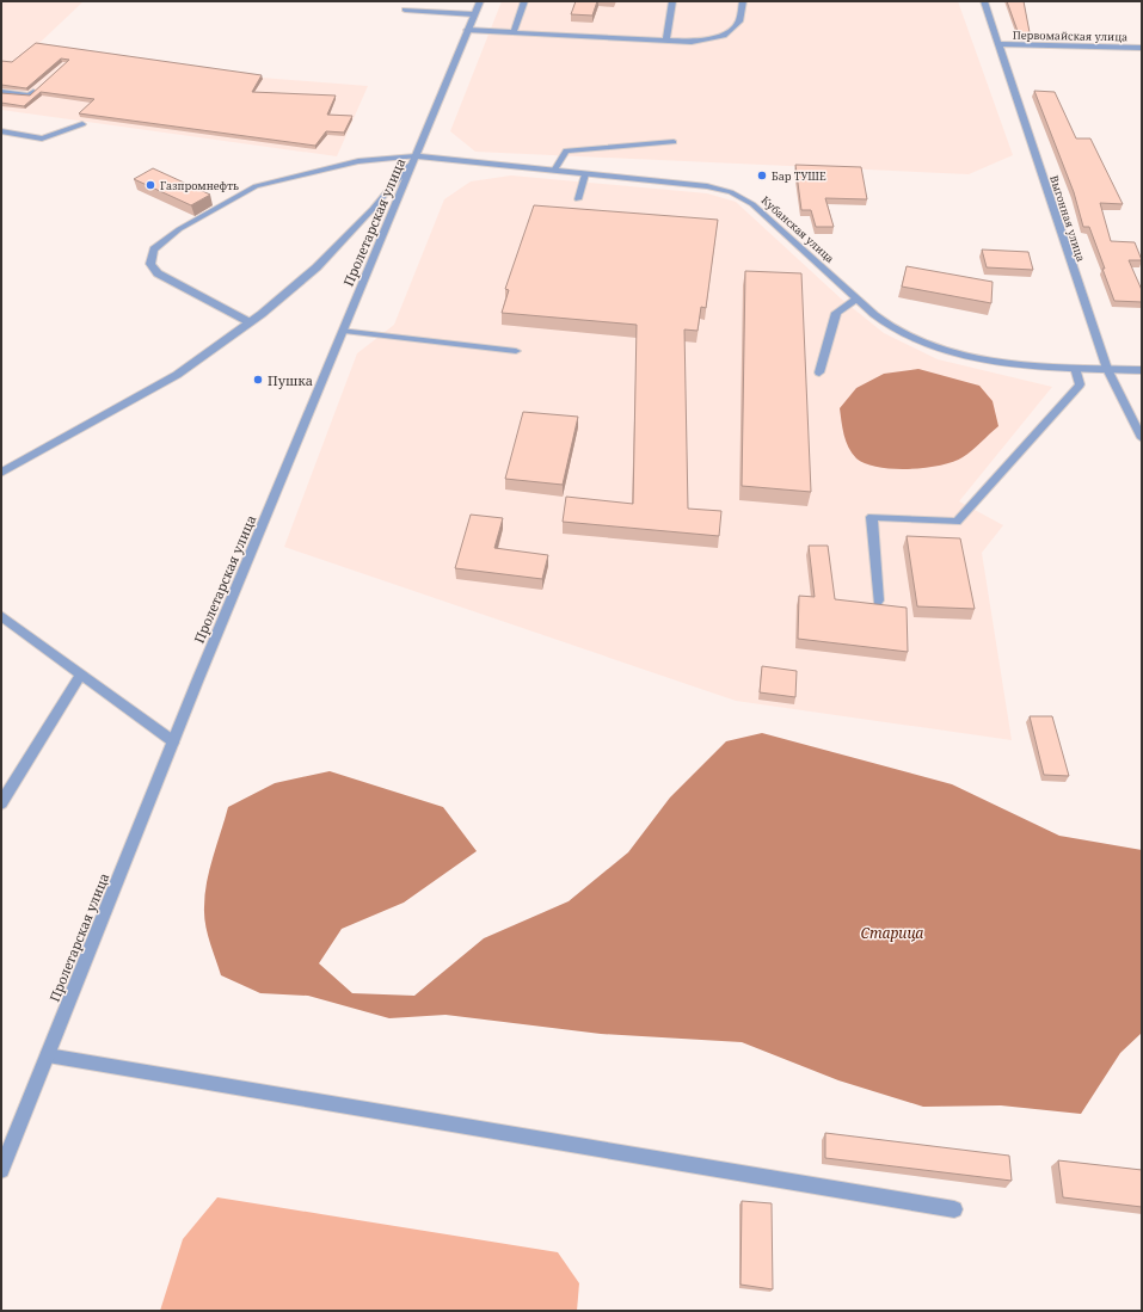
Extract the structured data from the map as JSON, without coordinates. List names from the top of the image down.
{
  "streets": {
    "street": [
      "Первомайская улица",
      "Выгонная улица",
      "Пролетарская улица",
      "Кубанская улица"
    ]
  },
  "crossings": [
    ["Первомайская улица", "Выгонная улица"],
    ["Выгонная улица", "Кубанская улица"],
    ["Пролетарская улица", "Кубанская улица"]
  ],
  "water": ["Старица"],
  "places": ["Бар ТУШЕ", "Газпромнефть", "Пушка"]
}
